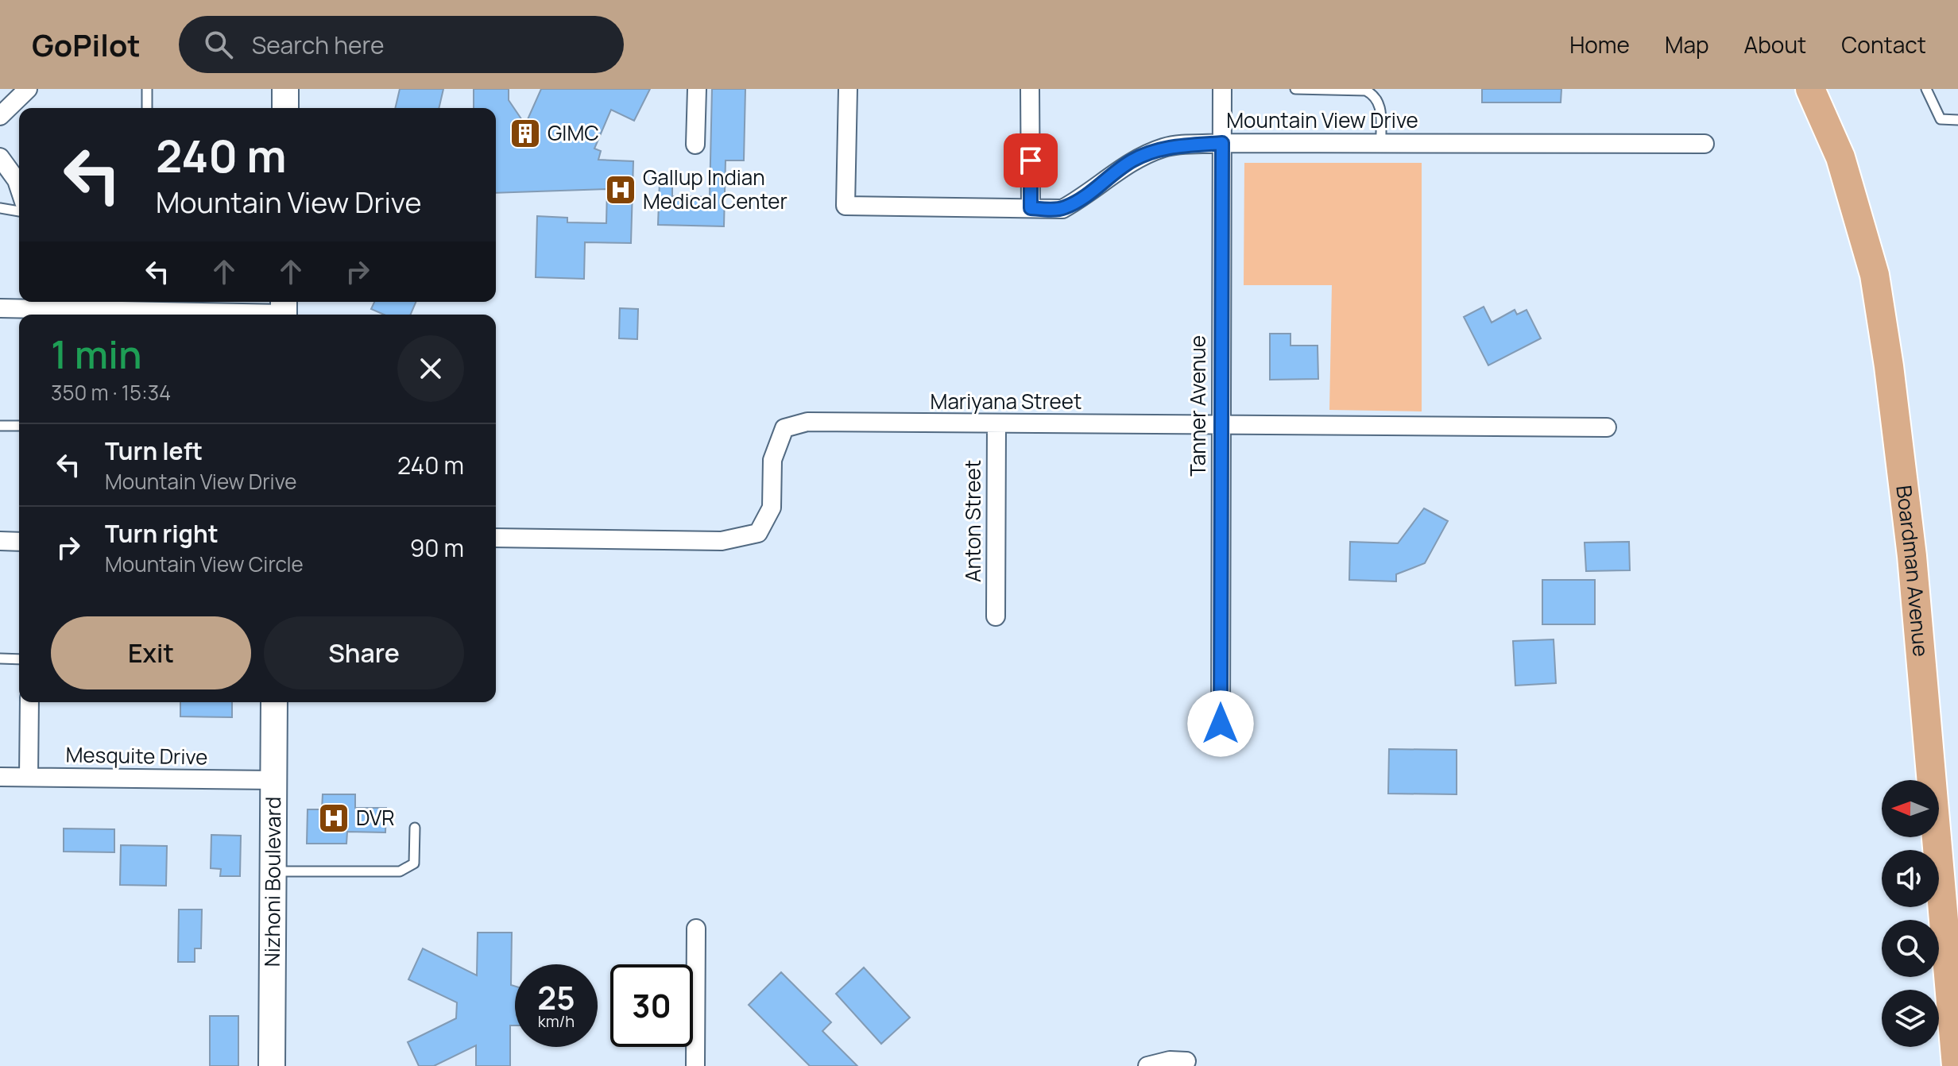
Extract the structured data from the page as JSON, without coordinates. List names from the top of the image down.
{
  "streets": {
    "main road": ["Boardman Avenue", "Nizhoni Boulevard"],
    "street": [
      "Mountain View Drive",
      "Mariyana Street",
      "Tanner Avenue",
      "Anton Street",
      "Mesquite Drive"
    ]
  },
  "crossings": [
    ["Mountain View Drive", "Tanner Avenue"],
    ["Mariyana Street", "Tanner Avenue"],
    ["Mariyana Street", "Anton Street"],
    ["Mesquite Drive", "Nizhoni Boulevard"]
  ],
  "places": {
    "building": ["GIMC"],
    "hospital": ["Gallup Indian Medical Center", "DVR"]
  },
  "north": "left",
  "page": {
    "header": "GoPilot",
    "search": "Search here",
    "nav": [
      "Home",
      "Map",
      "About",
      "Contact"
    ],
    "turn": ["240 m", "Mountain View Drive"],
    "heading": ["1 min", "350 m · 15:34"],
    "list": [
      {
        "name": "Turn left",
        "note": "Mountain View Drive",
        "value": "240 m"
      },
      {
        "name": "Turn right",
        "note": "Mountain View Circle",
        "value": "90 m"
      }
    ],
    "buttons": ["Exit", "Share"],
    "speed": "25 km/h",
    "limit": "30"
  }
}
